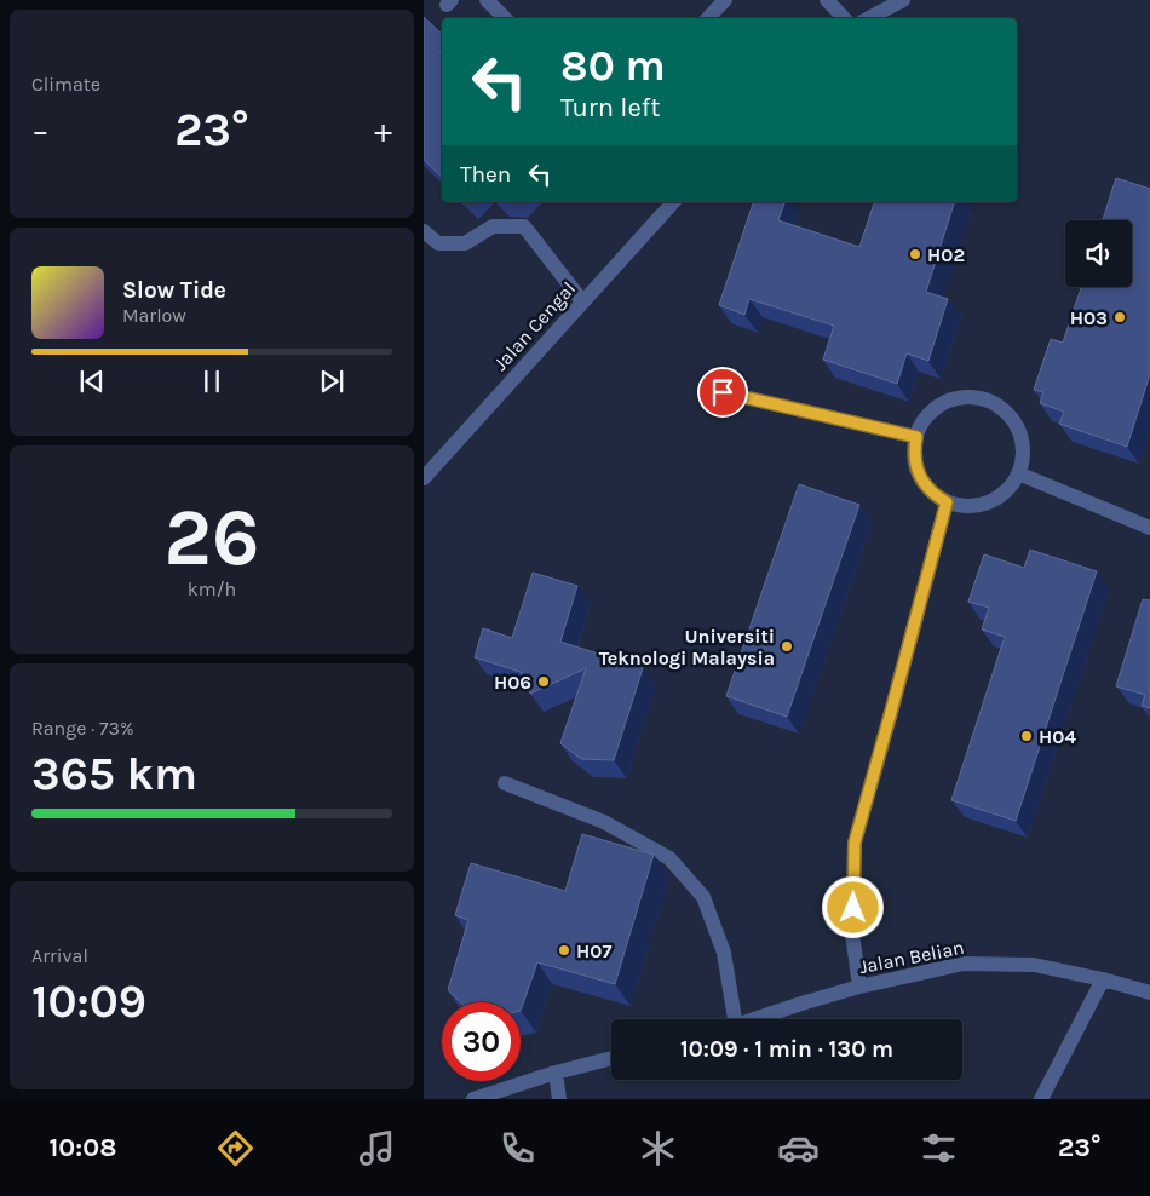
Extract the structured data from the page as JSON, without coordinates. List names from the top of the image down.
{
  "streets": {
    "street": ["Jalan Cengal", "Jalan Belian"]
  },
  "places": [
    "H02",
    "H03",
    "Universiti Teknologi Malaysia",
    "H06",
    "H04",
    "H07"
  ],
  "page": {
    "tile": [
      "Climate",
      ["26", "km/h"],
      ["Range · 73%", "365 km"],
      ["Arrival", "10:09"]
    ],
    "turn": ["80 m", "Turn left"],
    "heat": ["−", "23°", "+"],
    "then": "Then",
    "song": ["Slow Tide", "Marlow"],
    "limit": "30",
    "trip": "10:09 · 1 min · 130 m",
    "tabs": ["10:08", "23°"]
  }
}
